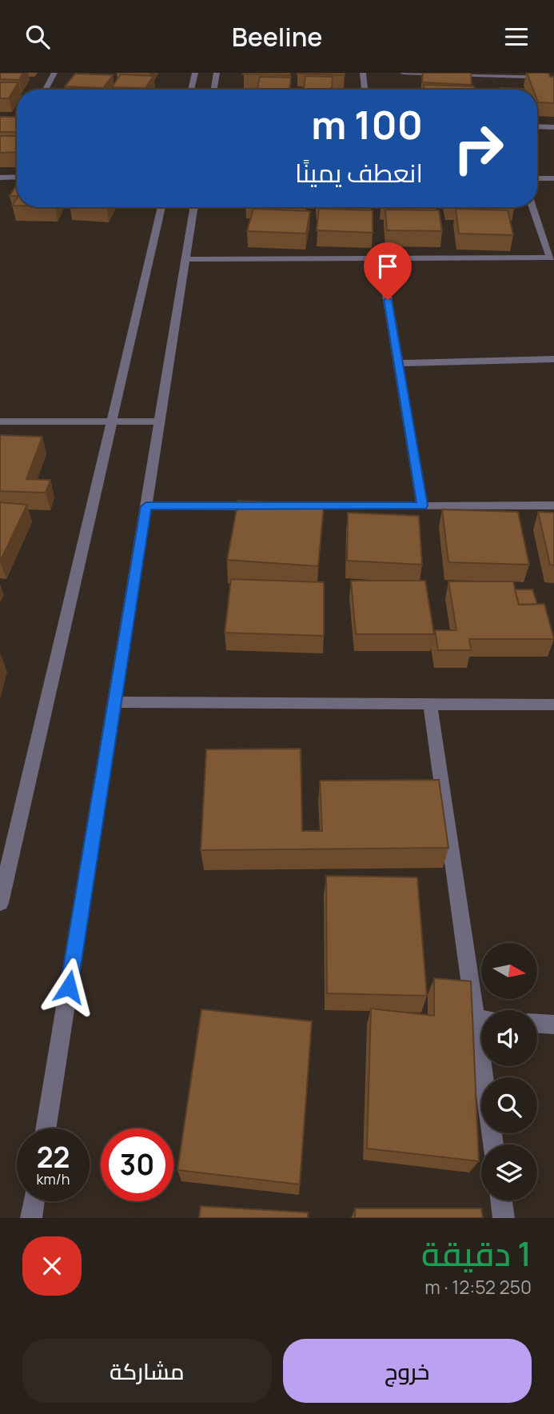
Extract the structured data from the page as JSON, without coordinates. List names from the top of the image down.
{
  "north": "right",
  "page": {
    "header": "Beeline",
    "turn": ["100 m", "انعطف يمينًا"],
    "speed": "22 km/h",
    "limit": "30",
    "heading": ["1 دقيقة", "250 m · 12:52"],
    "buttons": ["خروج", "مشاركة"]
  }
}
